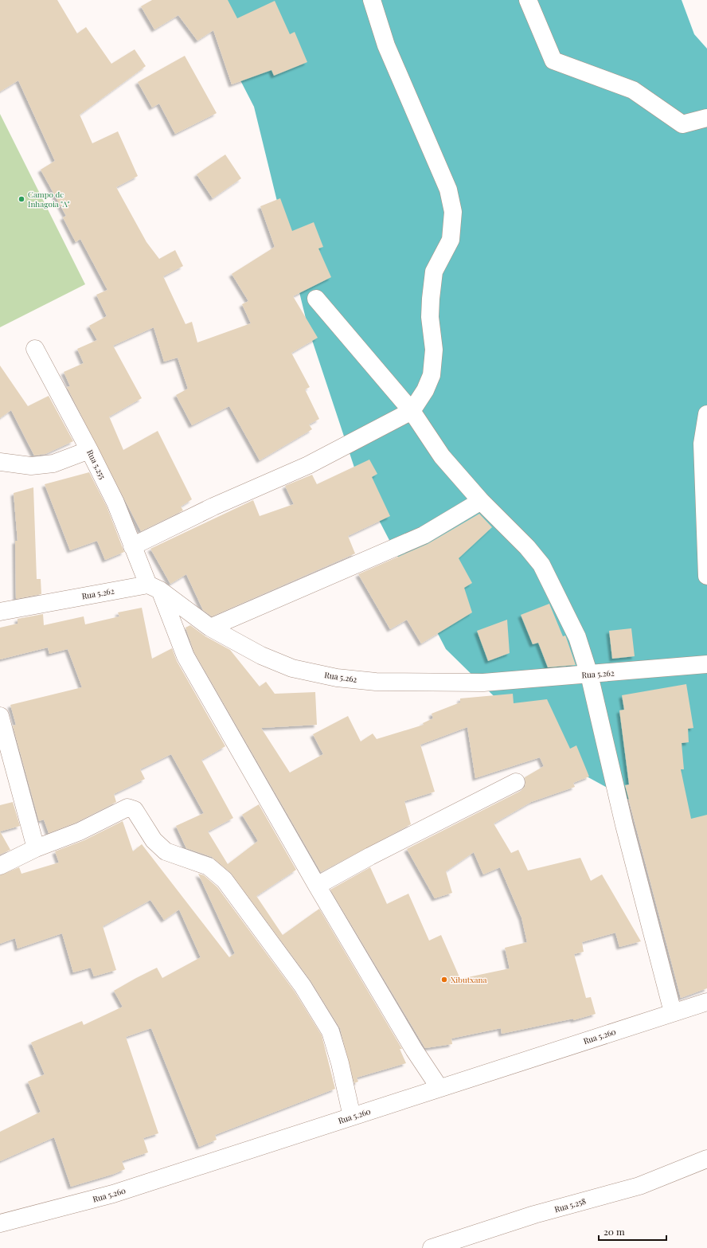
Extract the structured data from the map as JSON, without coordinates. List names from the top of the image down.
{
  "streets": {
    "street": [
      "Rua 5.255",
      "Rua 5.262",
      "Rua 5.260",
      "Rua 5.258"
    ]
  },
  "crossings": [
    ["Rua 5.255", "Rua 5.262"],
    ["Rua 5.255", "Rua 5.260"]
  ],
  "places": ["Campo de Inhagoia \"A\"", "Xibutxana"],
  "scale_bar": "20 m"
}
